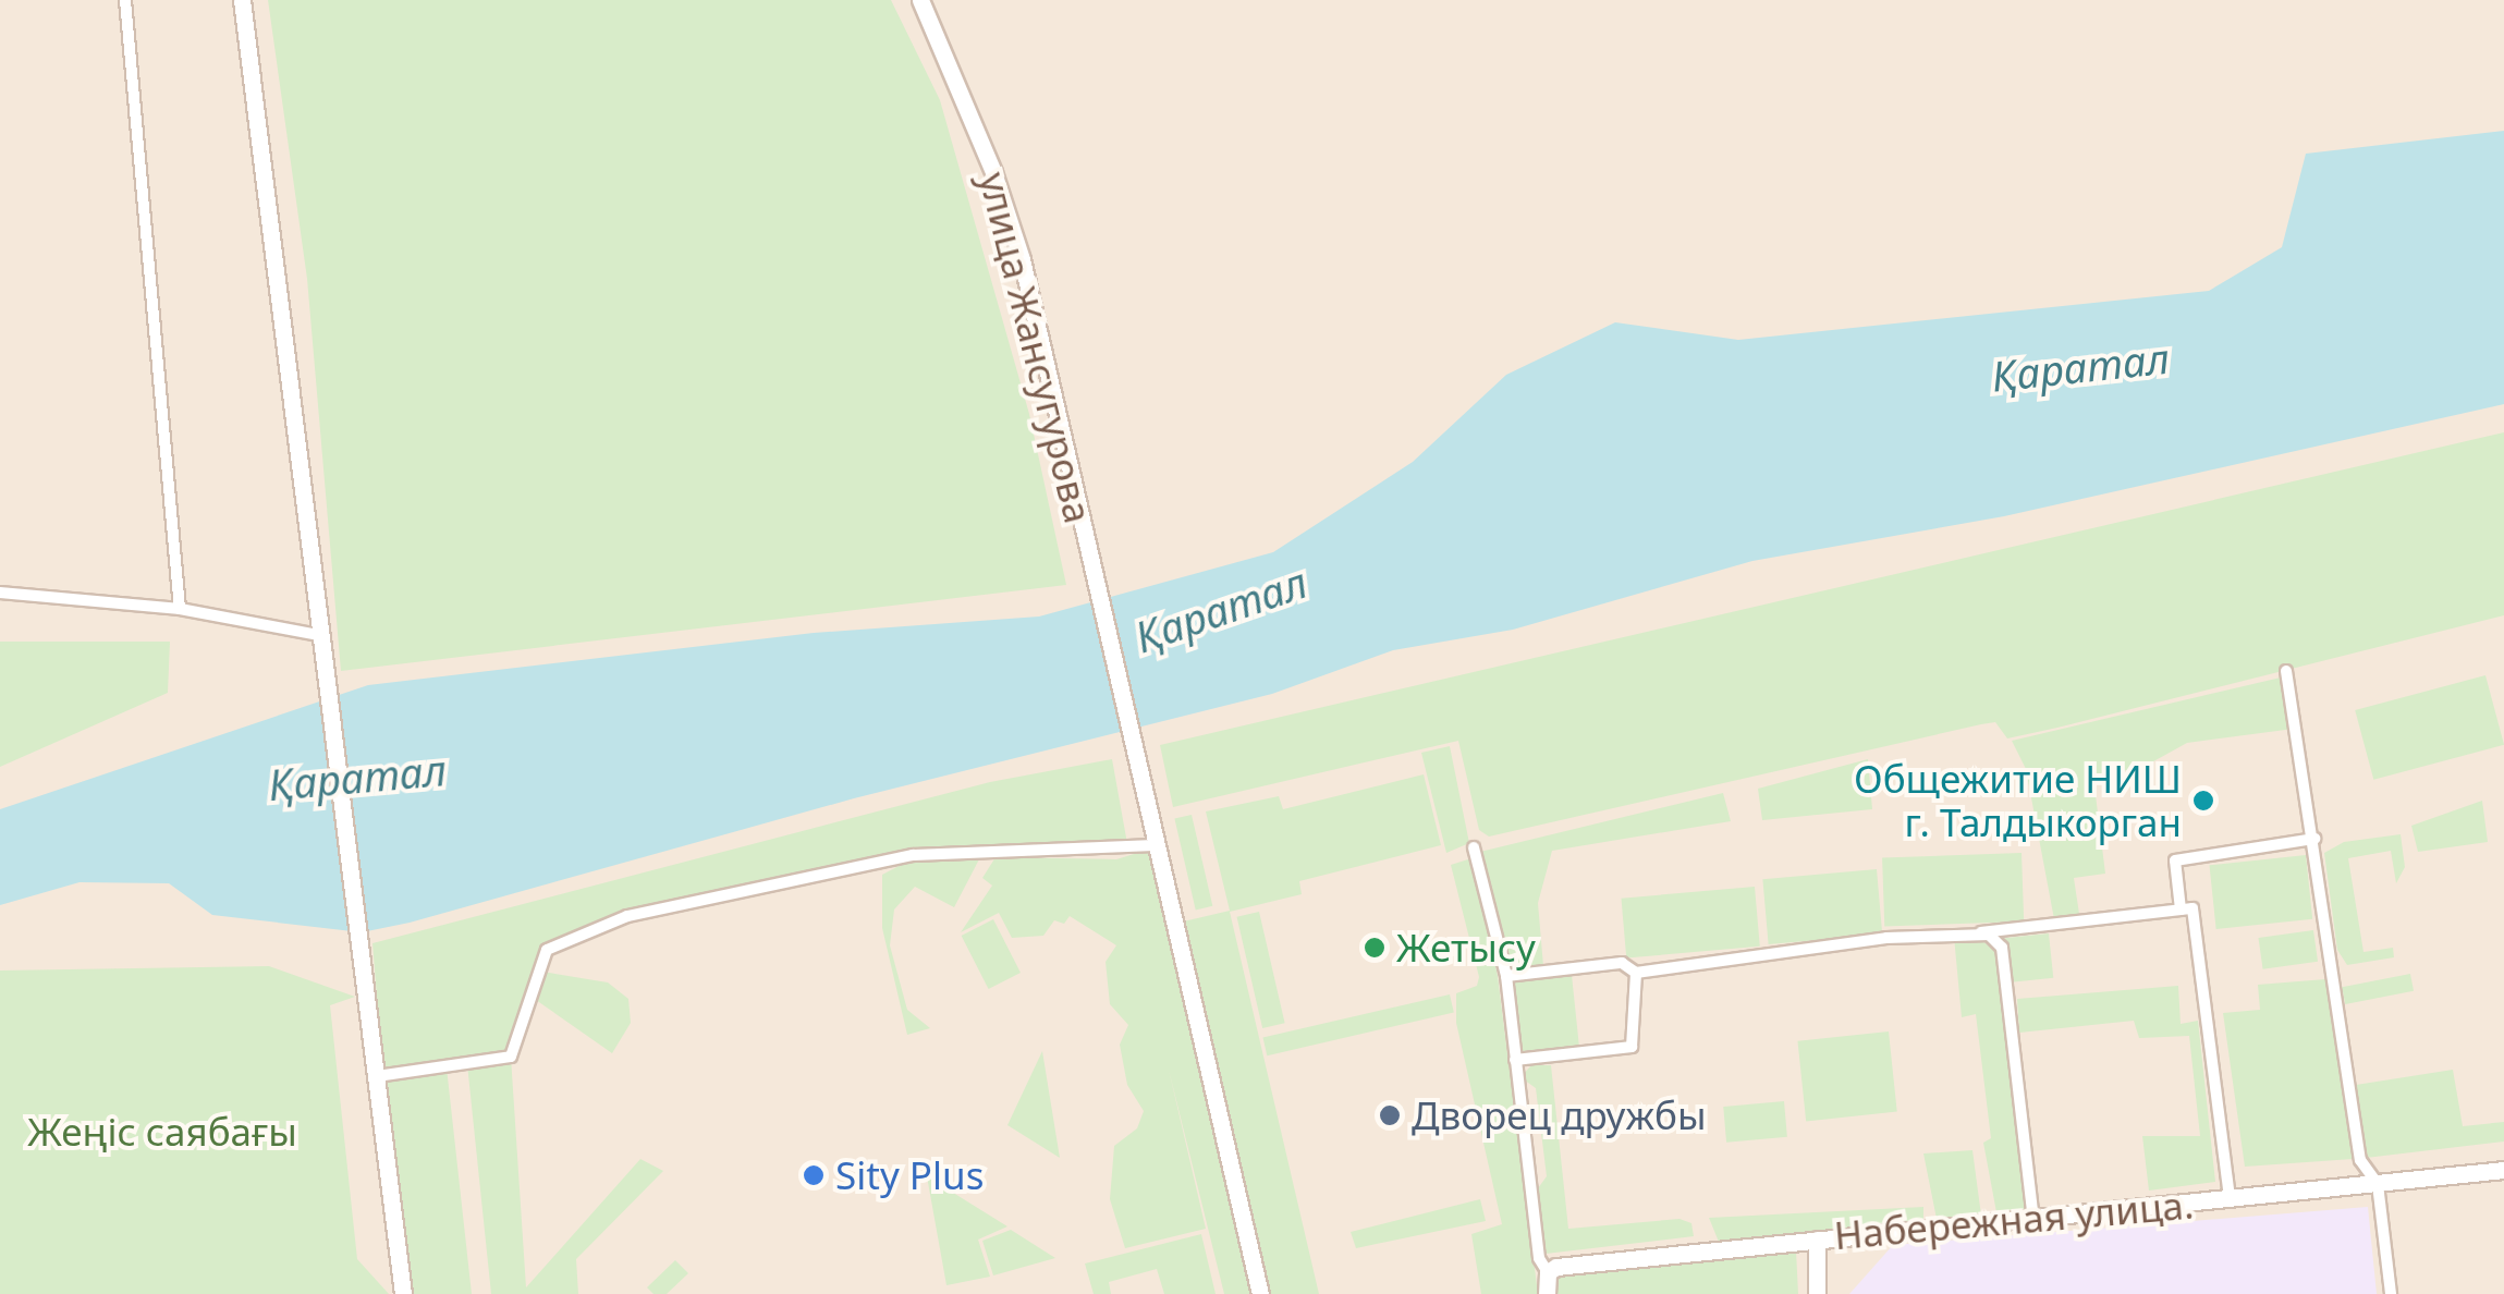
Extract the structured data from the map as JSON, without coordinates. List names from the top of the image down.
{
  "streets": {
    "main road": ["улица Жансугурова", "Набережная улица."]
  },
  "water": ["Қаратал"],
  "parks": ["Жеңіс саябағы"],
  "places": [
    "Общежитие НИШ г. Талдыкорган",
    "Жетысу",
    "Дворец дружбы",
    "Sity Plus"
  ]
}
